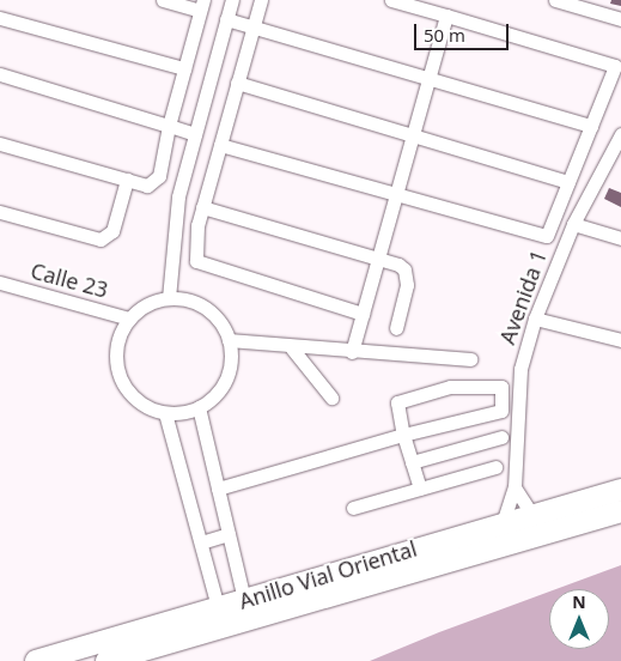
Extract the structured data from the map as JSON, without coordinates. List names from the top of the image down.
{
  "streets": {
    "highway": ["Anillo Vial Oriental"],
    "street": ["Calle 23", "Avenida 1"]
  },
  "crossings": [
    ["Avenida 1", "Anillo Vial Oriental"]
  ],
  "scale_bar": "50 m",
  "north": "top"
}
